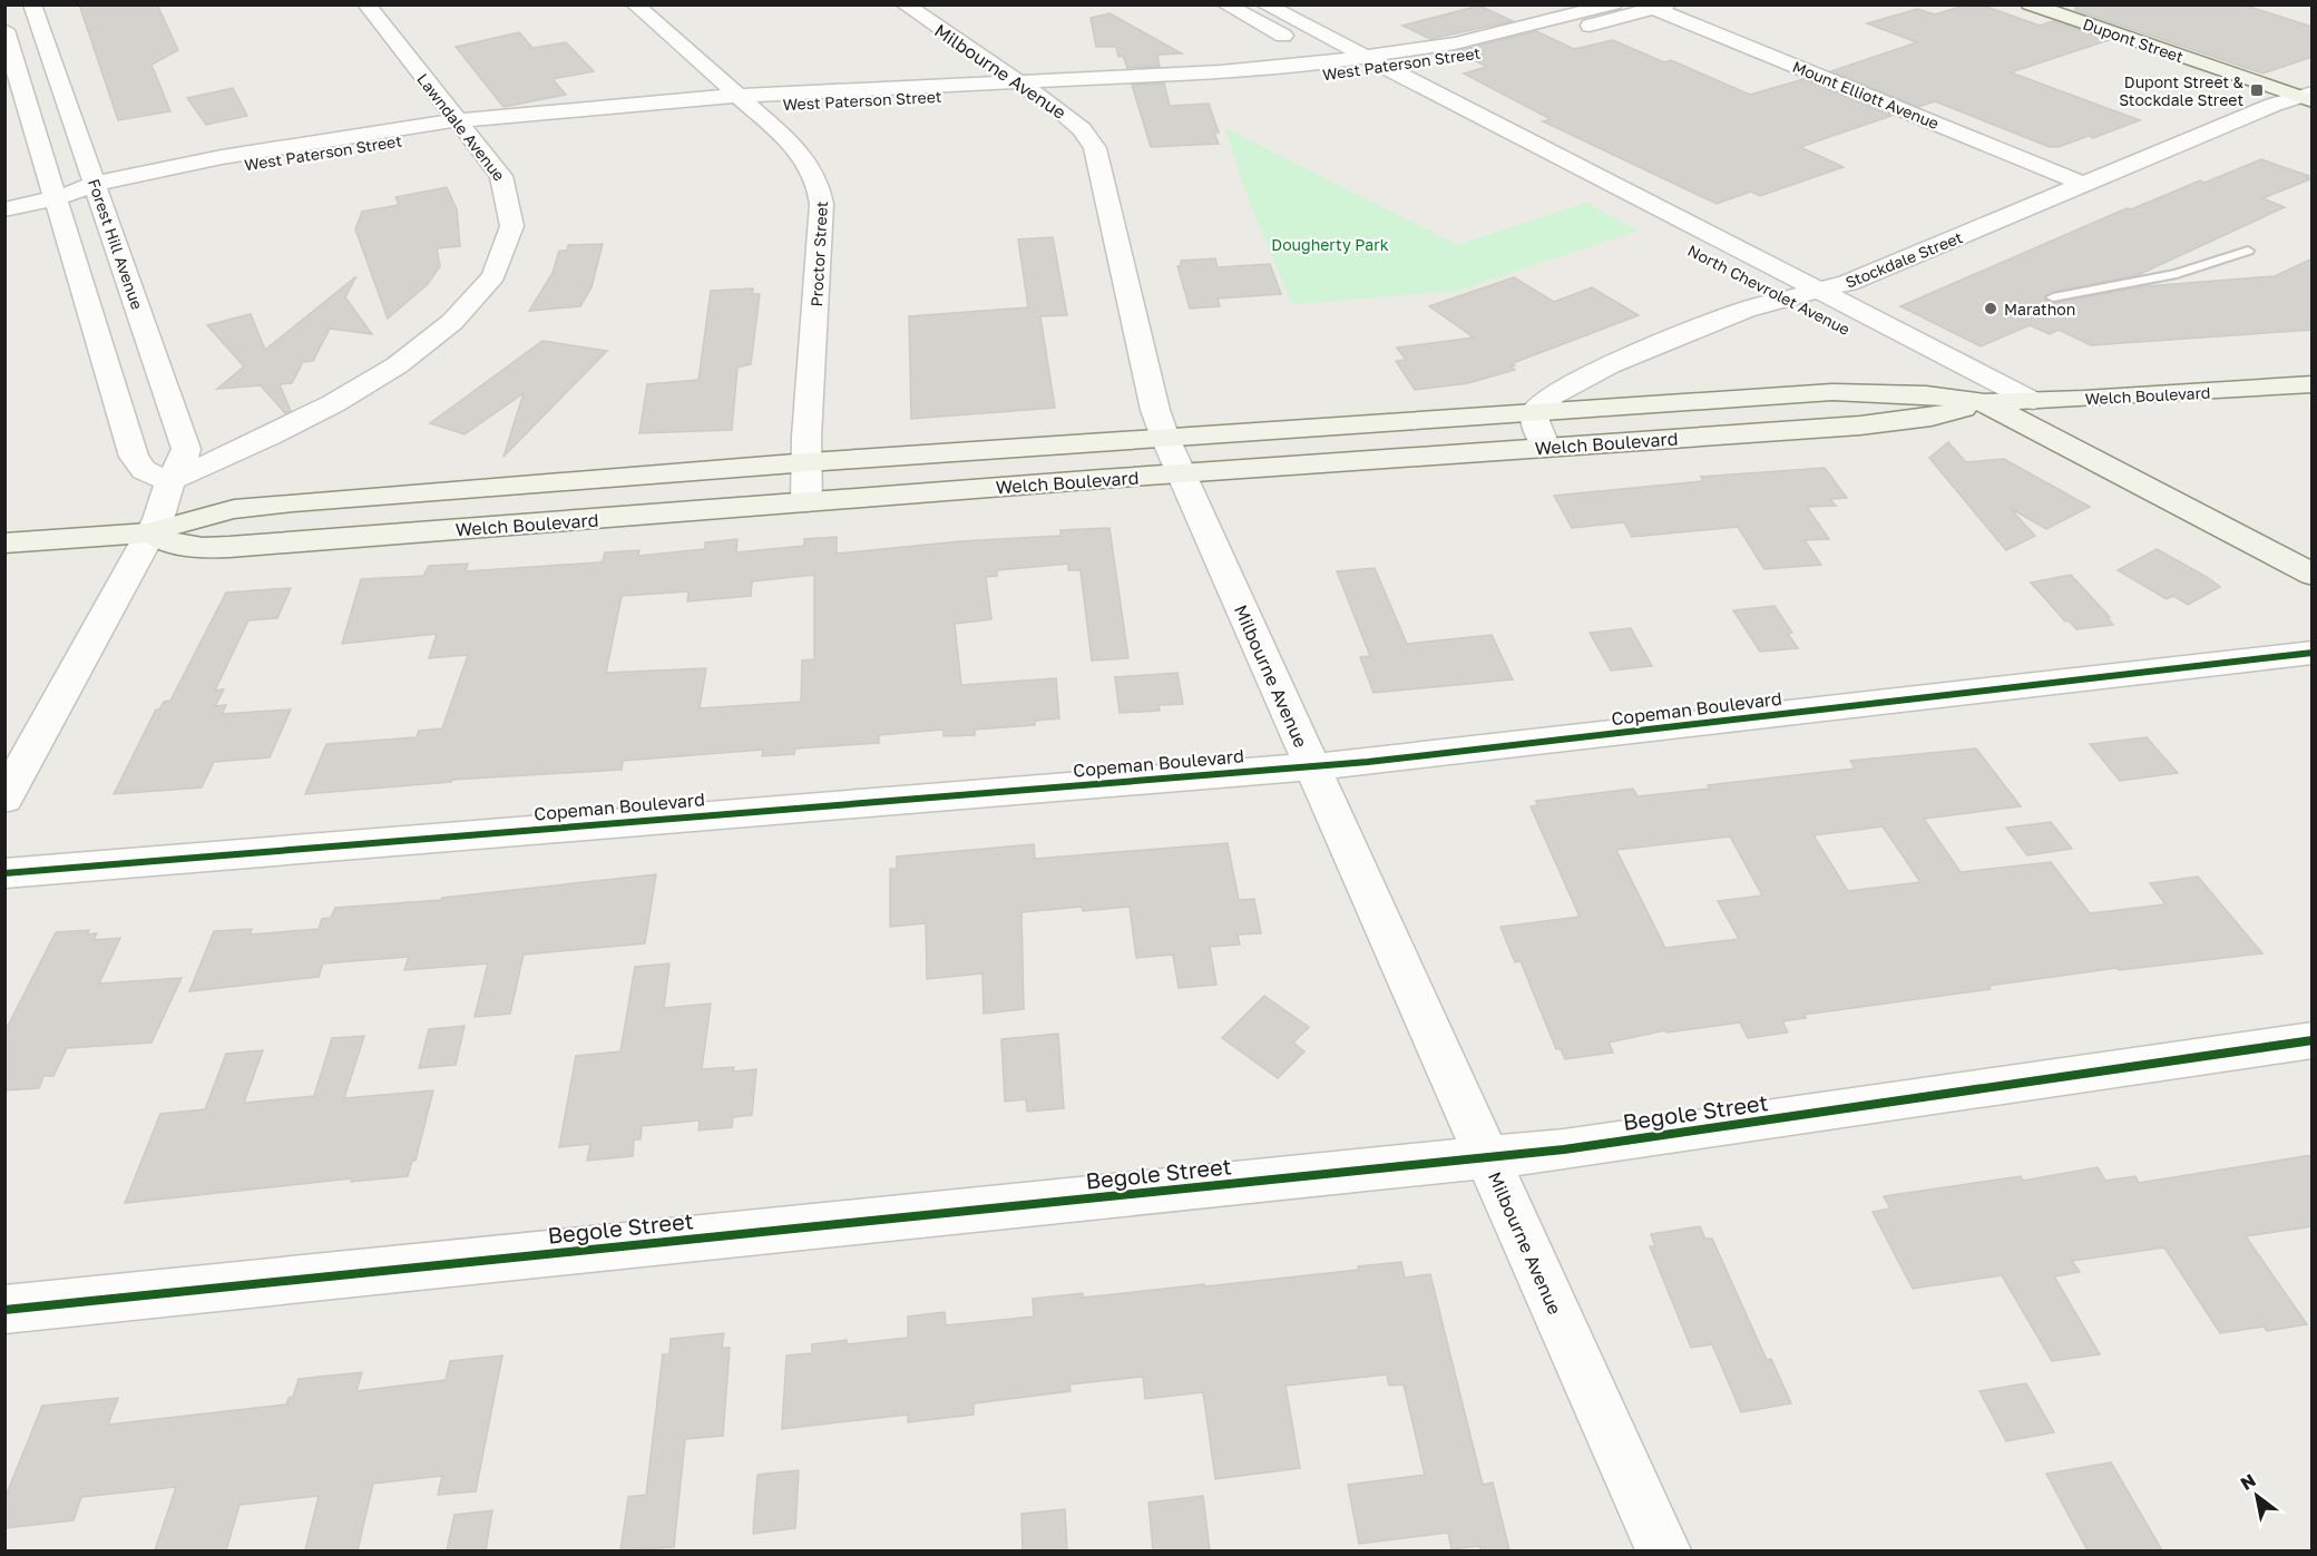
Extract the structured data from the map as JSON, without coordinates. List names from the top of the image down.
{
  "streets": {
    "main road": ["Dupont Street", "North Chevrolet Avenue", "Welch Boulevard"],
    "street": [
      "West Paterson Street",
      "Milbourne Avenue",
      "Mount Elliott Avenue",
      "Lawndale Avenue",
      "Forest Hill Avenue",
      "Proctor Street",
      "Stockdale Street",
      "Copeman Boulevard",
      "Begole Street"
    ]
  },
  "crossings": [
    ["Dupont Street", "Stockdale Street"],
    ["West Paterson Street", "Milbourne Avenue"],
    ["West Paterson Street", "Mount Elliott Avenue"],
    ["West Paterson Street", "Lawndale Avenue"],
    ["West Paterson Street", "Forest Hill Avenue"],
    ["West Paterson Street", "Proctor Street"],
    ["West Paterson Street", "North Chevrolet Avenue"],
    ["Milbourne Avenue", "Welch Boulevard"],
    ["Milbourne Avenue", "Copeman Boulevard"],
    ["Milbourne Avenue", "Begole Street"],
    ["Mount Elliott Avenue", "Stockdale Street"],
    ["Lawndale Avenue", "Forest Hill Avenue"],
    ["Forest Hill Avenue", "Welch Boulevard"],
    ["Proctor Street", "Welch Boulevard"],
    ["Stockdale Street", "North Chevrolet Avenue"],
    ["Stockdale Street", "Welch Boulevard"],
    ["North Chevrolet Avenue", "Welch Boulevard"]
  ],
  "parks": ["Dougherty Park"],
  "places": {
    "transit": ["Dupont Street & Stockdale Street"],
    "other": ["Marathon"]
  },
  "north": "top left"
}
